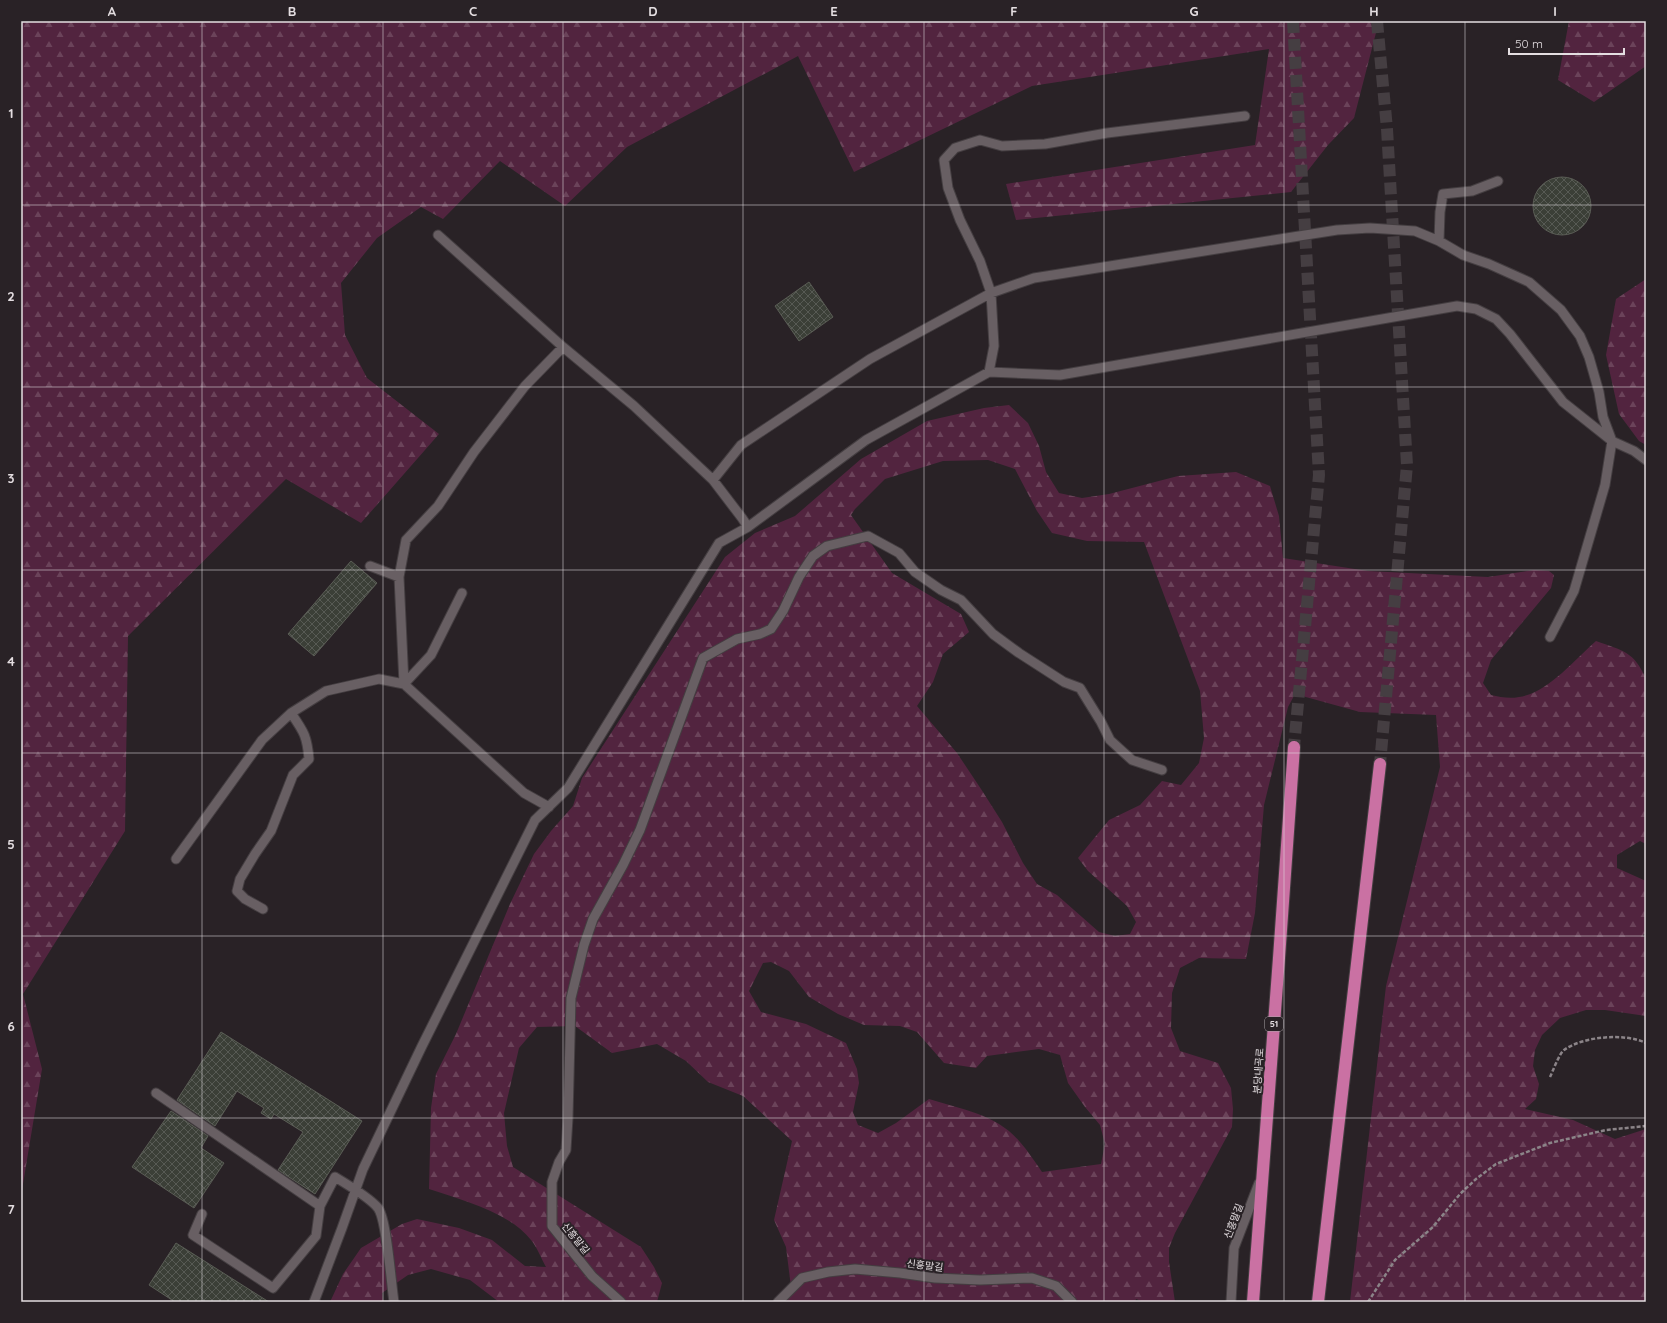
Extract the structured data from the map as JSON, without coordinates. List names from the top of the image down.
{
  "streets": {
    "highway": ["51", "분당내곡로"],
    "lane": ["신흥말길"]
  },
  "crossings": [
    ["분당내곡로", "신흥말길"]
  ],
  "scale_bar": "50 m",
  "grid": {
    "columns": [
      "A",
      "B",
      "C",
      "D",
      "E",
      "F",
      "G",
      "H",
      "I"
    ],
    "rows": [
      "1",
      "2",
      "3",
      "4",
      "5",
      "6",
      "7"
    ]
  }
}
